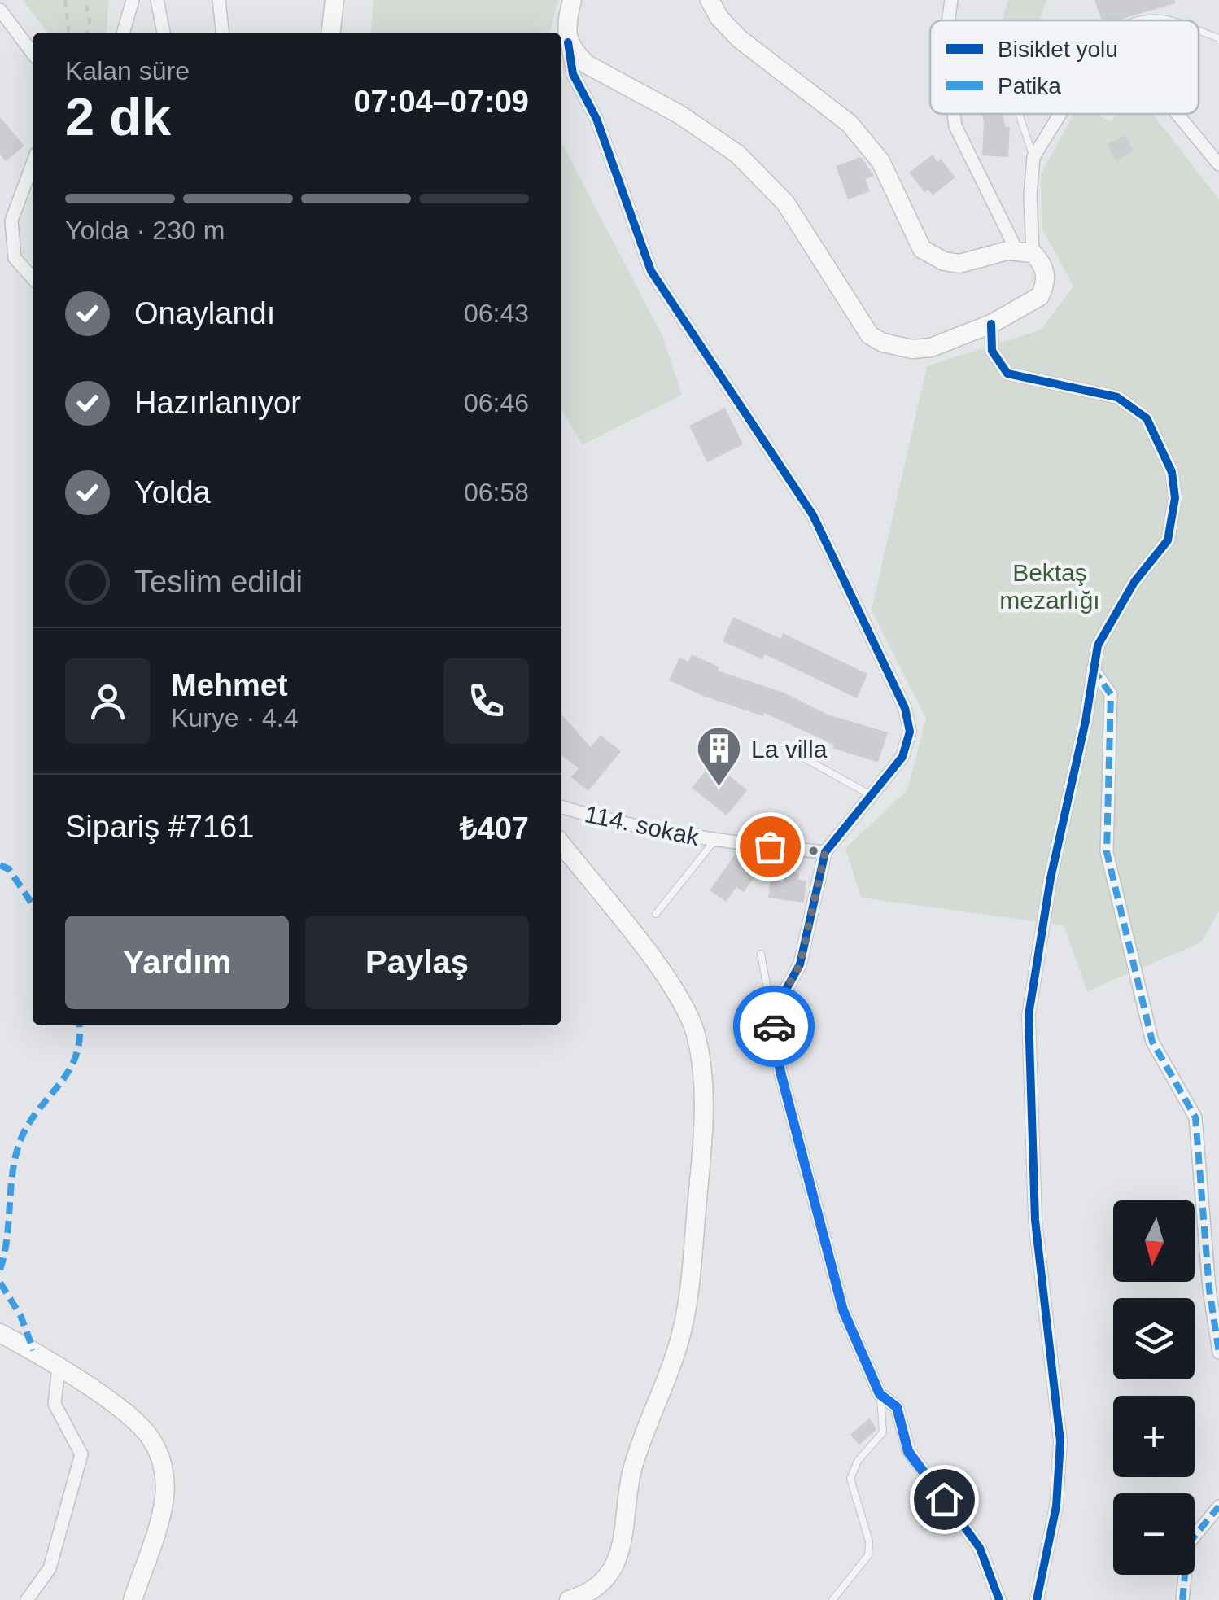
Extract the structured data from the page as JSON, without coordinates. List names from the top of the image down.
{
  "streets": {
    "street": ["114. sokak"]
  },
  "parks": ["Bektaş mezarlığı"],
  "places": {
    "building": ["La villa"]
  },
  "legend": ["Bisiklet yolu", "Patika"],
  "north": "bottom",
  "page": {
    "heading": ["2 dk", "Kalan süre", "07:04–07:09"],
    "panel": [
      "Mehmet",
      "Kurye · 4.4",
      "Sipariş #7161",
      "₺407"
    ],
    "bar": "Yolda · 230 m",
    "list": [
      ["Onaylandı", "06:43"],
      ["Hazırlanıyor", "06:46"],
      ["Yolda", "06:58"],
      "Teslim edildi"
    ],
    "buttons": ["Yardım", "Paylaş"],
    "map_buttons": ["+", "−"]
  }
}
